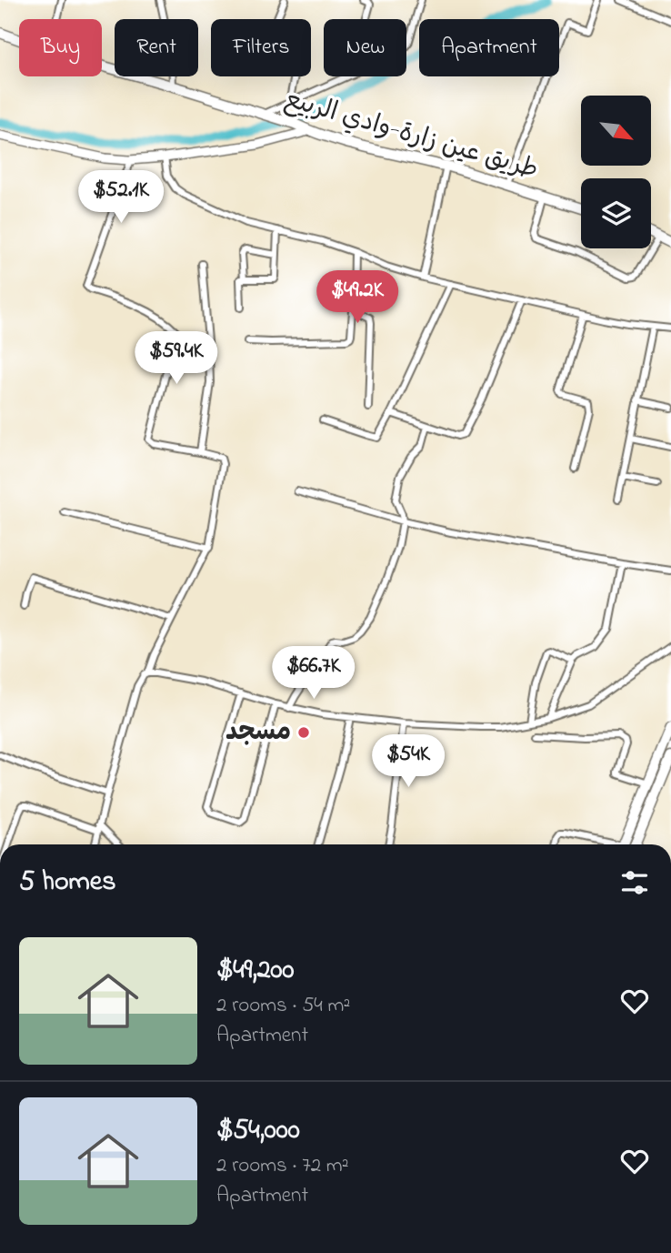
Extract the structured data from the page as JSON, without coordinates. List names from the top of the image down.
{
  "streets": {
    "main road": ["طريق عين زارة-وادي الربيع"]
  },
  "places": ["مسجد"],
  "north": "bottom right",
  "page": {
    "chip": [
      "Buy",
      "Rent",
      "Filters",
      "New",
      "Apartment"
    ],
    "price": [
      "$52.1K",
      "$49.2K",
      "$59.4K",
      "$66.7K",
      "$54K"
    ],
    "heading": "5 homes",
    "list": [
      {
        "name": "$49,200",
        "note": "2 rooms · 54 m² · Apartment"
      },
      {
        "name": "$54,000",
        "note": "2 rooms · 72 m² · Apartment"
      }
    ]
  }
}
